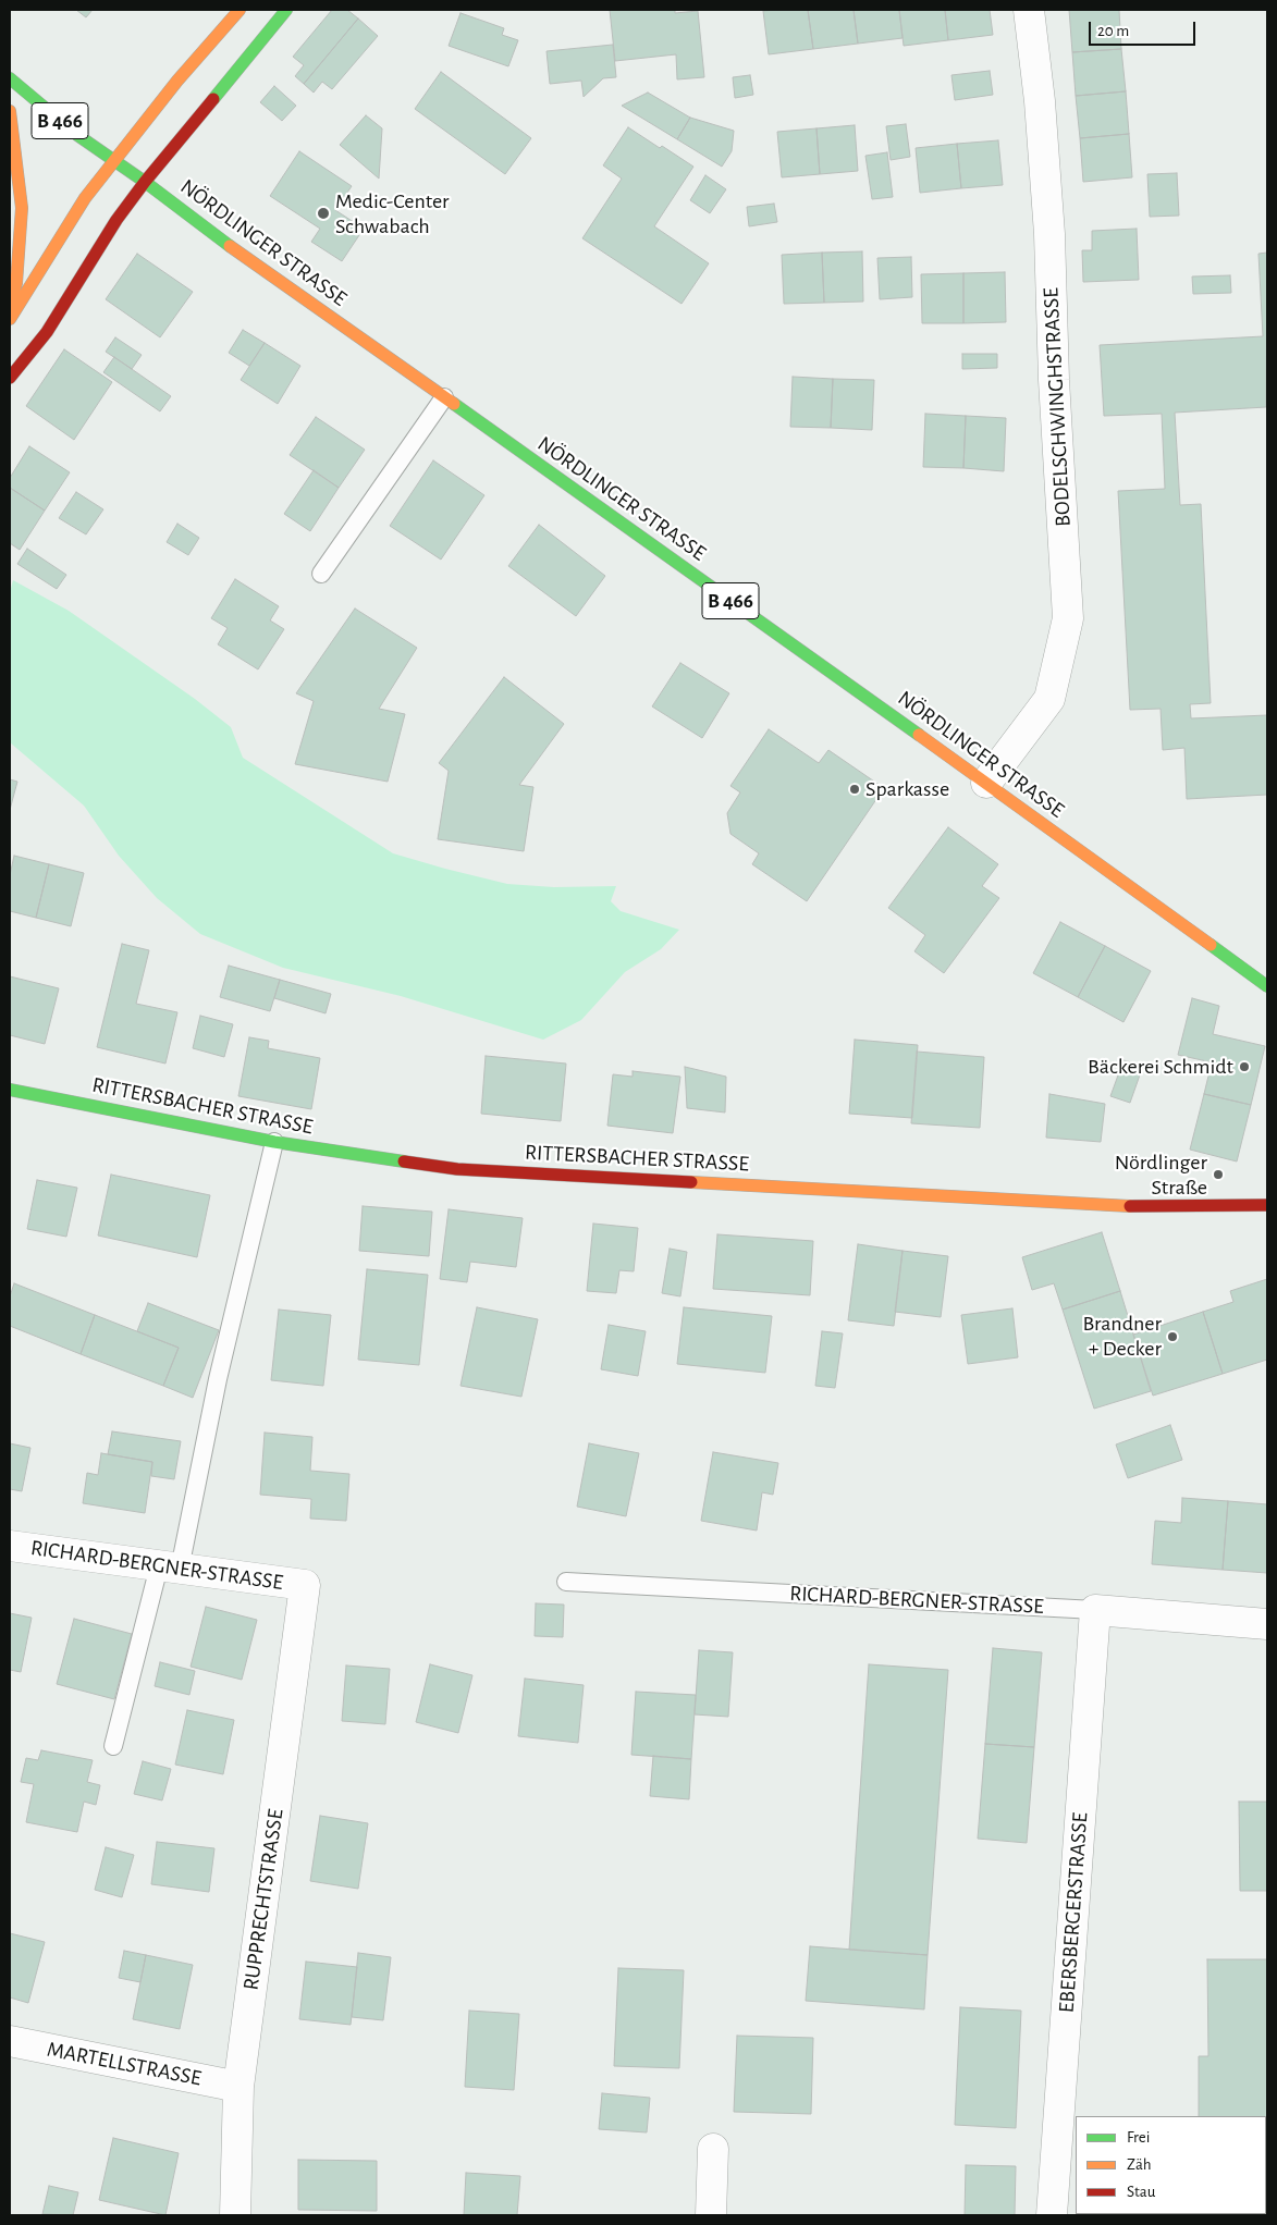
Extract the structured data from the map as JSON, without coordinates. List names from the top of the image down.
{
  "streets": {
    "main road": ["B 466", "NÖRDLINGER STRASSE", "RITTERSBACHER STRASSE"],
    "street": [
      "BODELSCHWINGHSTRASSE",
      "RICHARD-BERGNER-STRASSE",
      "RUPPRECHTSTRASSE",
      "EBERSBERGERSTRASSE",
      "MARTELLSTRASSE"
    ]
  },
  "crossings": [
    ["NÖRDLINGER STRASSE", "BODELSCHWINGHSTRASSE"],
    ["RICHARD-BERGNER-STRASSE", "RUPPRECHTSTRASSE"],
    ["RICHARD-BERGNER-STRASSE", "EBERSBERGERSTRASSE"],
    ["RUPPRECHTSTRASSE", "MARTELLSTRASSE"]
  ],
  "places": [
    "Medic-Center Schwabach",
    "Sparkasse",
    "Bäckerei Schmidt",
    "Nördlinger Straße",
    "Brandner + Decker"
  ],
  "legend": ["Frei", "Zäh", "Stau"],
  "scale_bar": "20 m"
}
